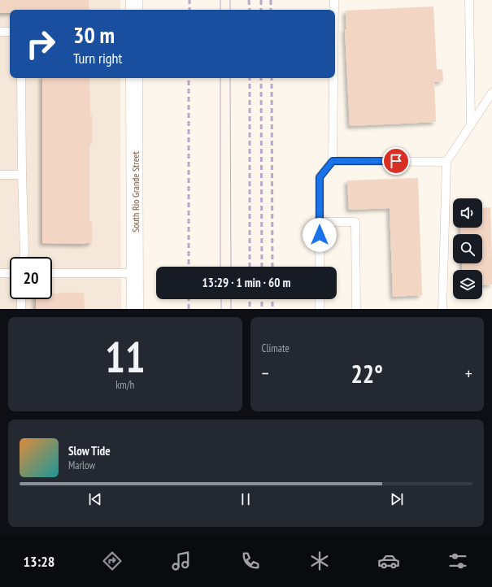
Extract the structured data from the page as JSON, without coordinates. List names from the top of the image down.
{
  "streets": {
    "street": ["South Rio Grande Street"]
  },
  "page": {
    "turn": ["30 m", "Turn right"],
    "limit": "20",
    "trip": "13:29 · 1 min · 60 m",
    "tile": [
      ["11", "km/h"],
      "Climate"
    ],
    "heat": ["−", "22°", "+"],
    "song": ["Slow Tide", "Marlow"],
    "tabs": "13:28"
  }
}
